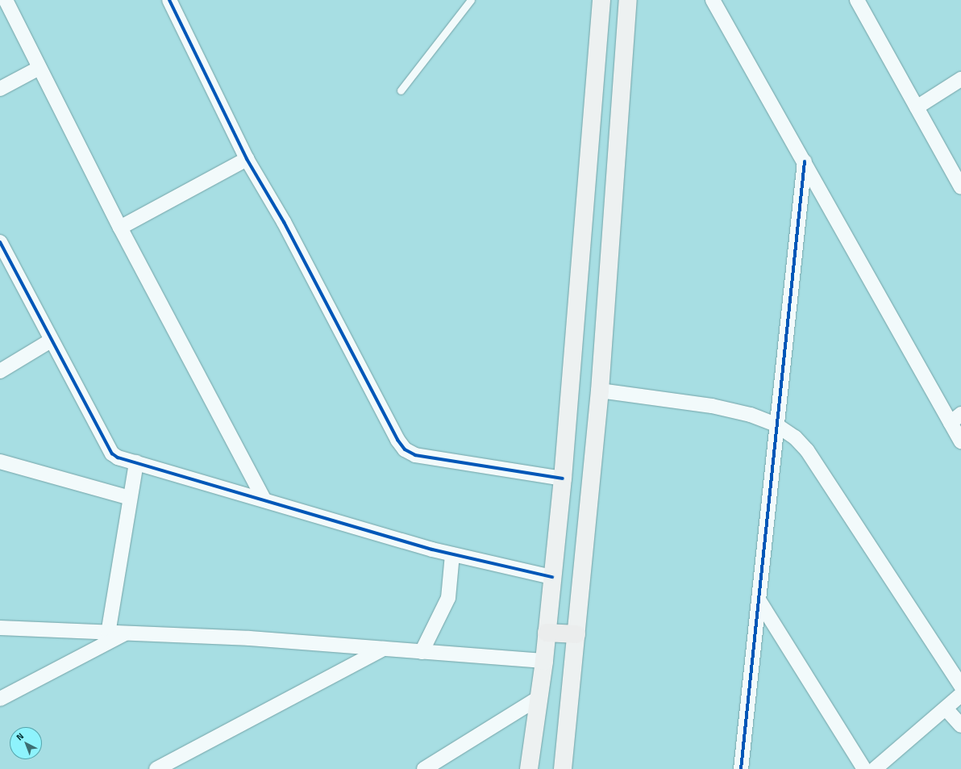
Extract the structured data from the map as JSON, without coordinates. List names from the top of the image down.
{
  "north": "top left"
}
